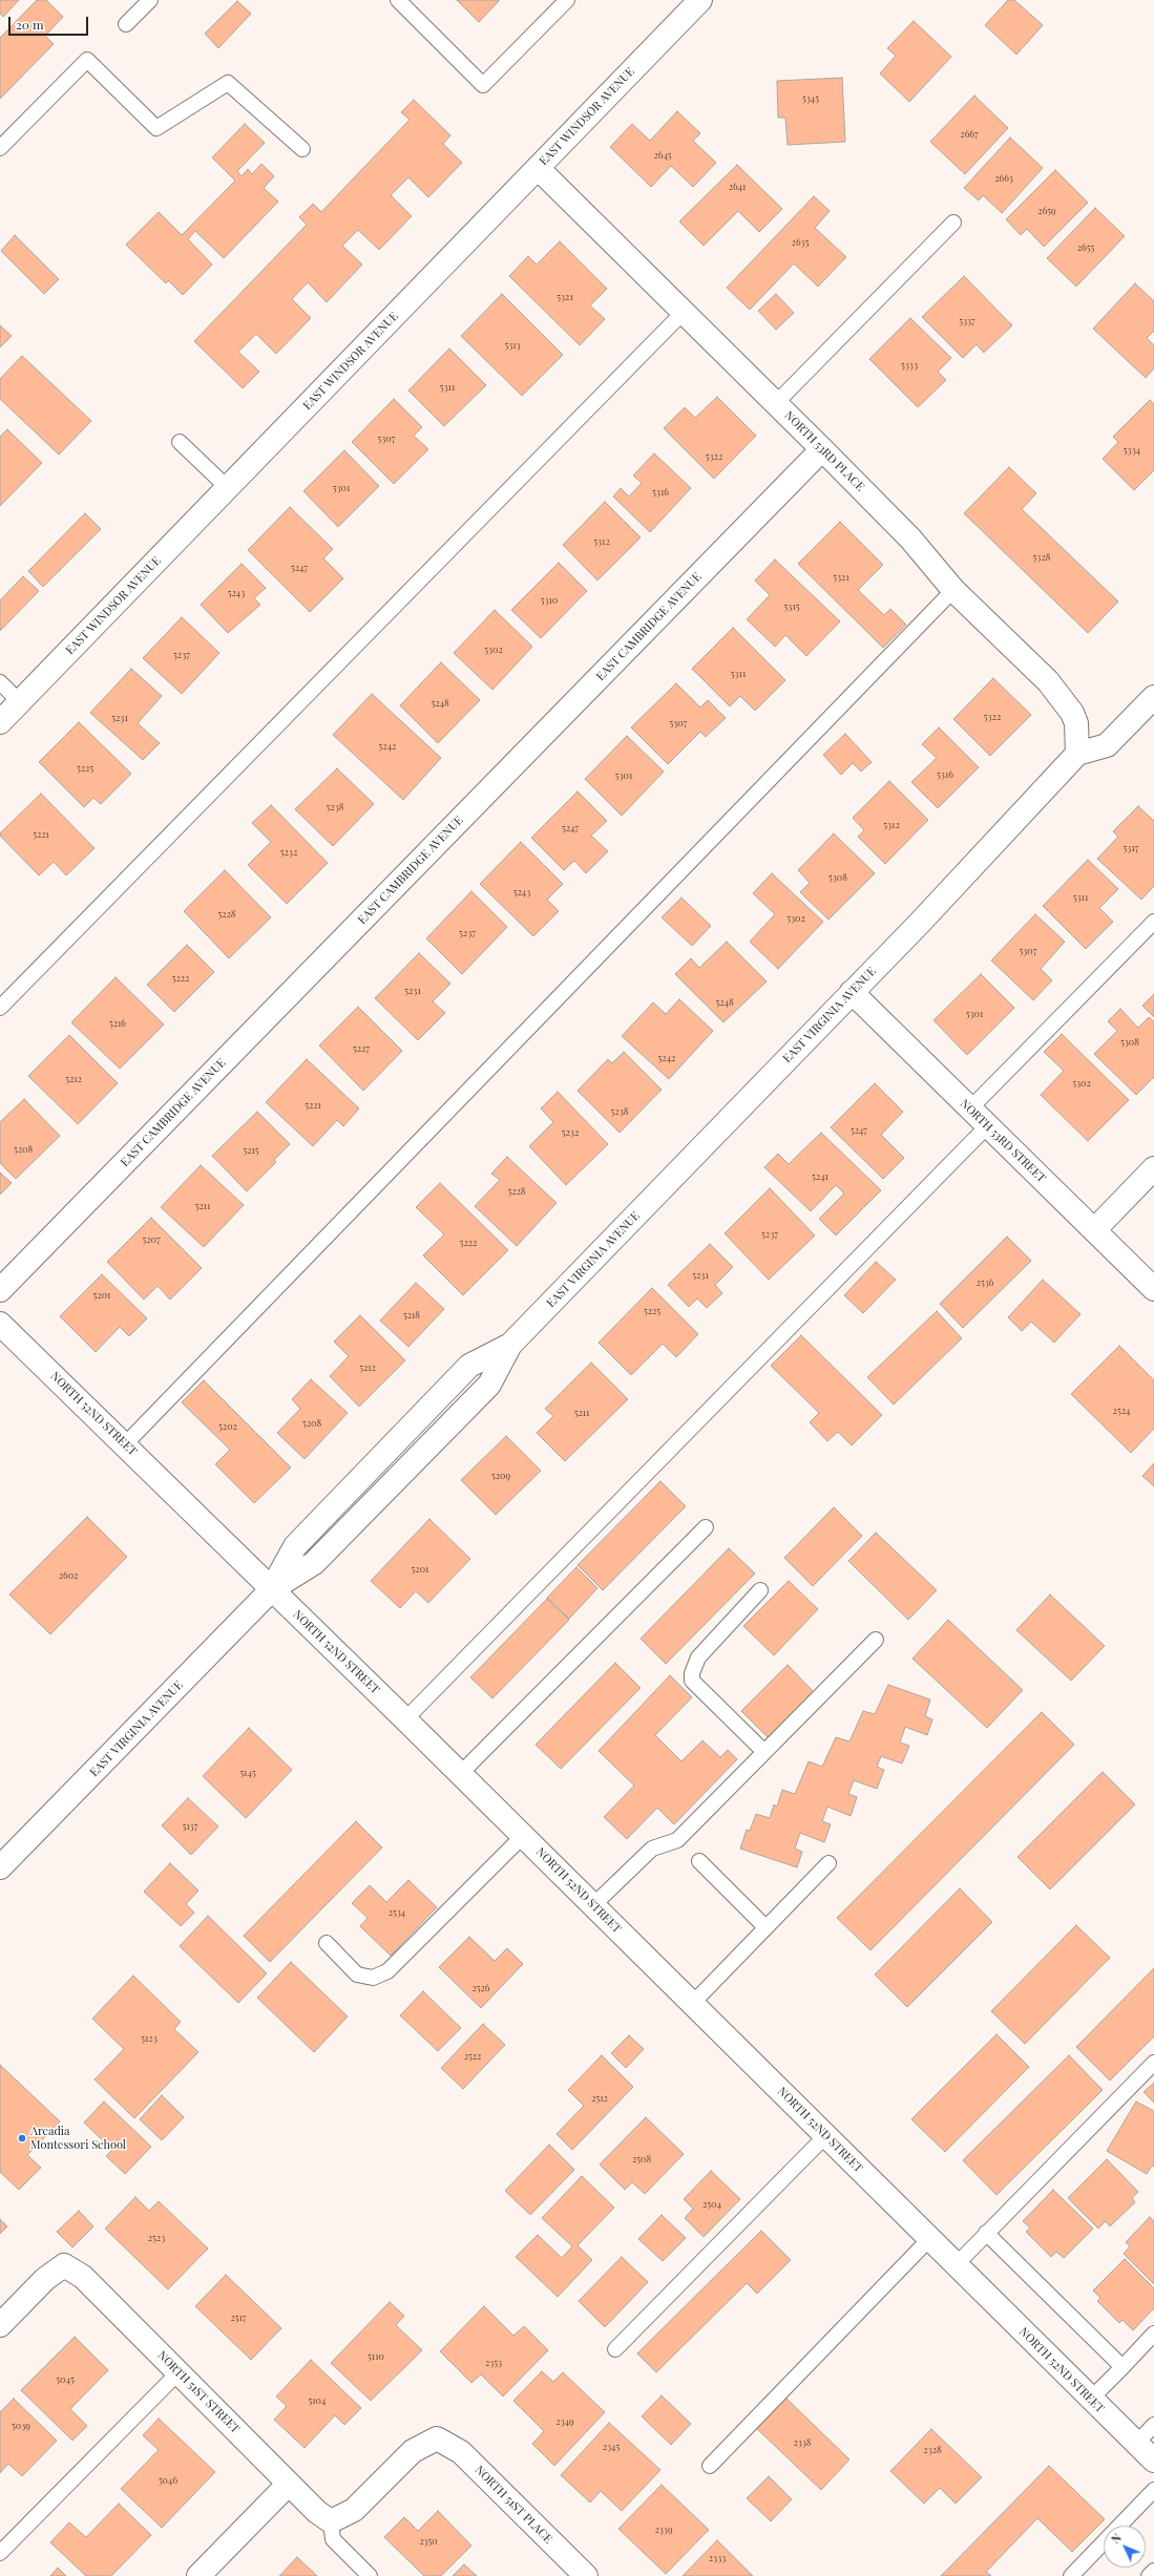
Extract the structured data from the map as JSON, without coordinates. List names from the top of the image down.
{
  "streets": {
    "street": [
      "EAST WINDSOR AVENUE",
      "NORTH 53RD PLACE",
      "EAST CAMBRIDGE AVENUE",
      "EAST VIRGINIA AVENUE",
      "NORTH 53RD STREET",
      "NORTH 52ND STREET",
      "NORTH 51ST STREET",
      "NORTH 51ST PLACE"
    ]
  },
  "crossings": [
    ["EAST WINDSOR AVENUE", "NORTH 53RD PLACE"],
    ["NORTH 53RD PLACE", "EAST CAMBRIDGE AVENUE"],
    ["NORTH 53RD PLACE", "EAST VIRGINIA AVENUE"],
    ["EAST VIRGINIA AVENUE", "NORTH 53RD STREET"],
    ["EAST VIRGINIA AVENUE", "NORTH 52ND STREET"],
    ["NORTH 51ST STREET", "NORTH 51ST PLACE"]
  ],
  "places": ["Arcadia Montessori School"],
  "house_numbers": [
    "5345",
    "2667",
    "2645",
    "2663",
    "2641",
    "2659",
    "2635",
    "2655",
    "5321",
    "5337",
    "5313",
    "5333",
    "5311",
    "5307",
    "5334",
    "5322",
    "5301",
    "5316",
    "5312",
    "5328",
    "5247",
    "5321",
    "5243",
    "5310",
    "5315",
    "5302",
    "5237",
    "5311",
    "5248",
    "5322",
    "5231",
    "5307",
    "5242",
    "5225",
    "5316",
    "5301",
    "5238",
    "5312",
    "5247",
    "5221",
    "5317",
    "5232",
    "5308",
    "5243",
    "5311",
    "5228",
    "5302",
    "5237",
    "5307",
    "5222",
    "5231",
    "5248",
    "5301",
    "5216",
    "5308",
    "5227",
    "5242",
    "5212",
    "5302",
    "5221",
    "5238",
    "5247",
    "5232",
    "5208",
    "5215",
    "5241",
    "5228",
    "5211",
    "5237",
    "5207",
    "5222",
    "5231",
    "2536",
    "5201",
    "5225",
    "5218",
    "5212",
    "2524",
    "5211",
    "5208",
    "5202",
    "5209",
    "5201",
    "2602",
    "5145",
    "5137",
    "2534",
    "2526",
    "5123",
    "2522",
    "2512",
    "2508",
    "2504",
    "2523",
    "2517",
    "5110",
    "2353",
    "5045",
    "5104",
    "2349",
    "5039",
    "2338",
    "2345",
    "2328",
    "5046",
    "2339",
    "2350",
    "2333"
  ],
  "scale_bar": "20 m",
  "north": "top left"
}
